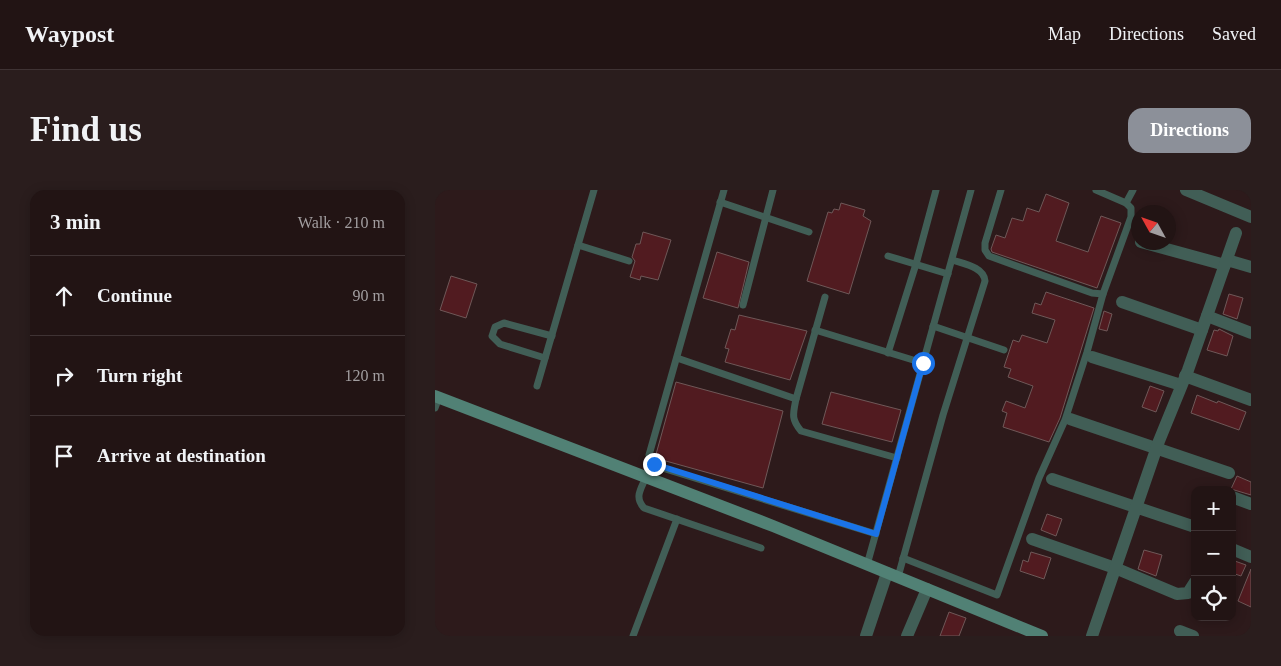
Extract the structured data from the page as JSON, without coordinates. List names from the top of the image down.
{
  "north": "top left",
  "page": {
    "header": "Waypost",
    "nav": ["Map", "Directions", "Saved"],
    "buttons": "Directions",
    "title": "Find us",
    "heading": ["3 min", "Walk · 210 m"],
    "list": [
      ["Continue", "90 m"],
      ["Turn right", "120 m"],
      "Arrive at destination"
    ],
    "map_buttons": ["+", "−"]
  }
}
